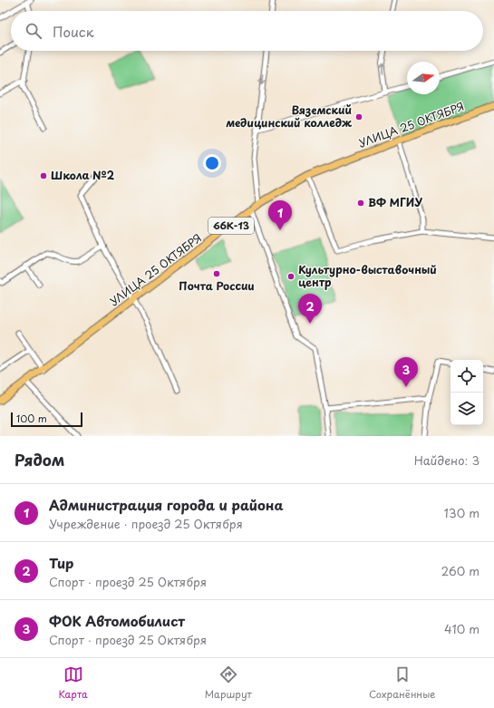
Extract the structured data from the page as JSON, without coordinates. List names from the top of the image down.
{
  "streets": {
    "main road": ["УЛИЦА 25 ОКТЯБРЯ", "66К-13"]
  },
  "places": [
    "Вяземский медицинский колледж",
    "Школа №2",
    "ВФ МГИУ",
    "Почта России",
    "Культурно-выставочный центр"
  ],
  "scale_bar": "100 m",
  "north": "right",
  "page": {
    "search": "Поиск",
    "pins": ["1", "2", "3"],
    "scale": "100 m",
    "heading": ["Рядом", "Найдено: 3"],
    "list": [
      {
        "mark": "1",
        "name": "Администрация города и района",
        "note": "Учреждение · проезд 25 Октября",
        "value": "130 m"
      },
      {
        "mark": "2",
        "name": "Тир",
        "note": "Спорт · проезд 25 Октября",
        "value": "260 m"
      },
      {
        "mark": "3",
        "name": "ФОК Автомобилист",
        "note": "Спорт · проезд 25 Октября",
        "value": "410 m"
      }
    ],
    "nav": ["Карта", "Маршрут", "Сохранённые"]
  }
}
